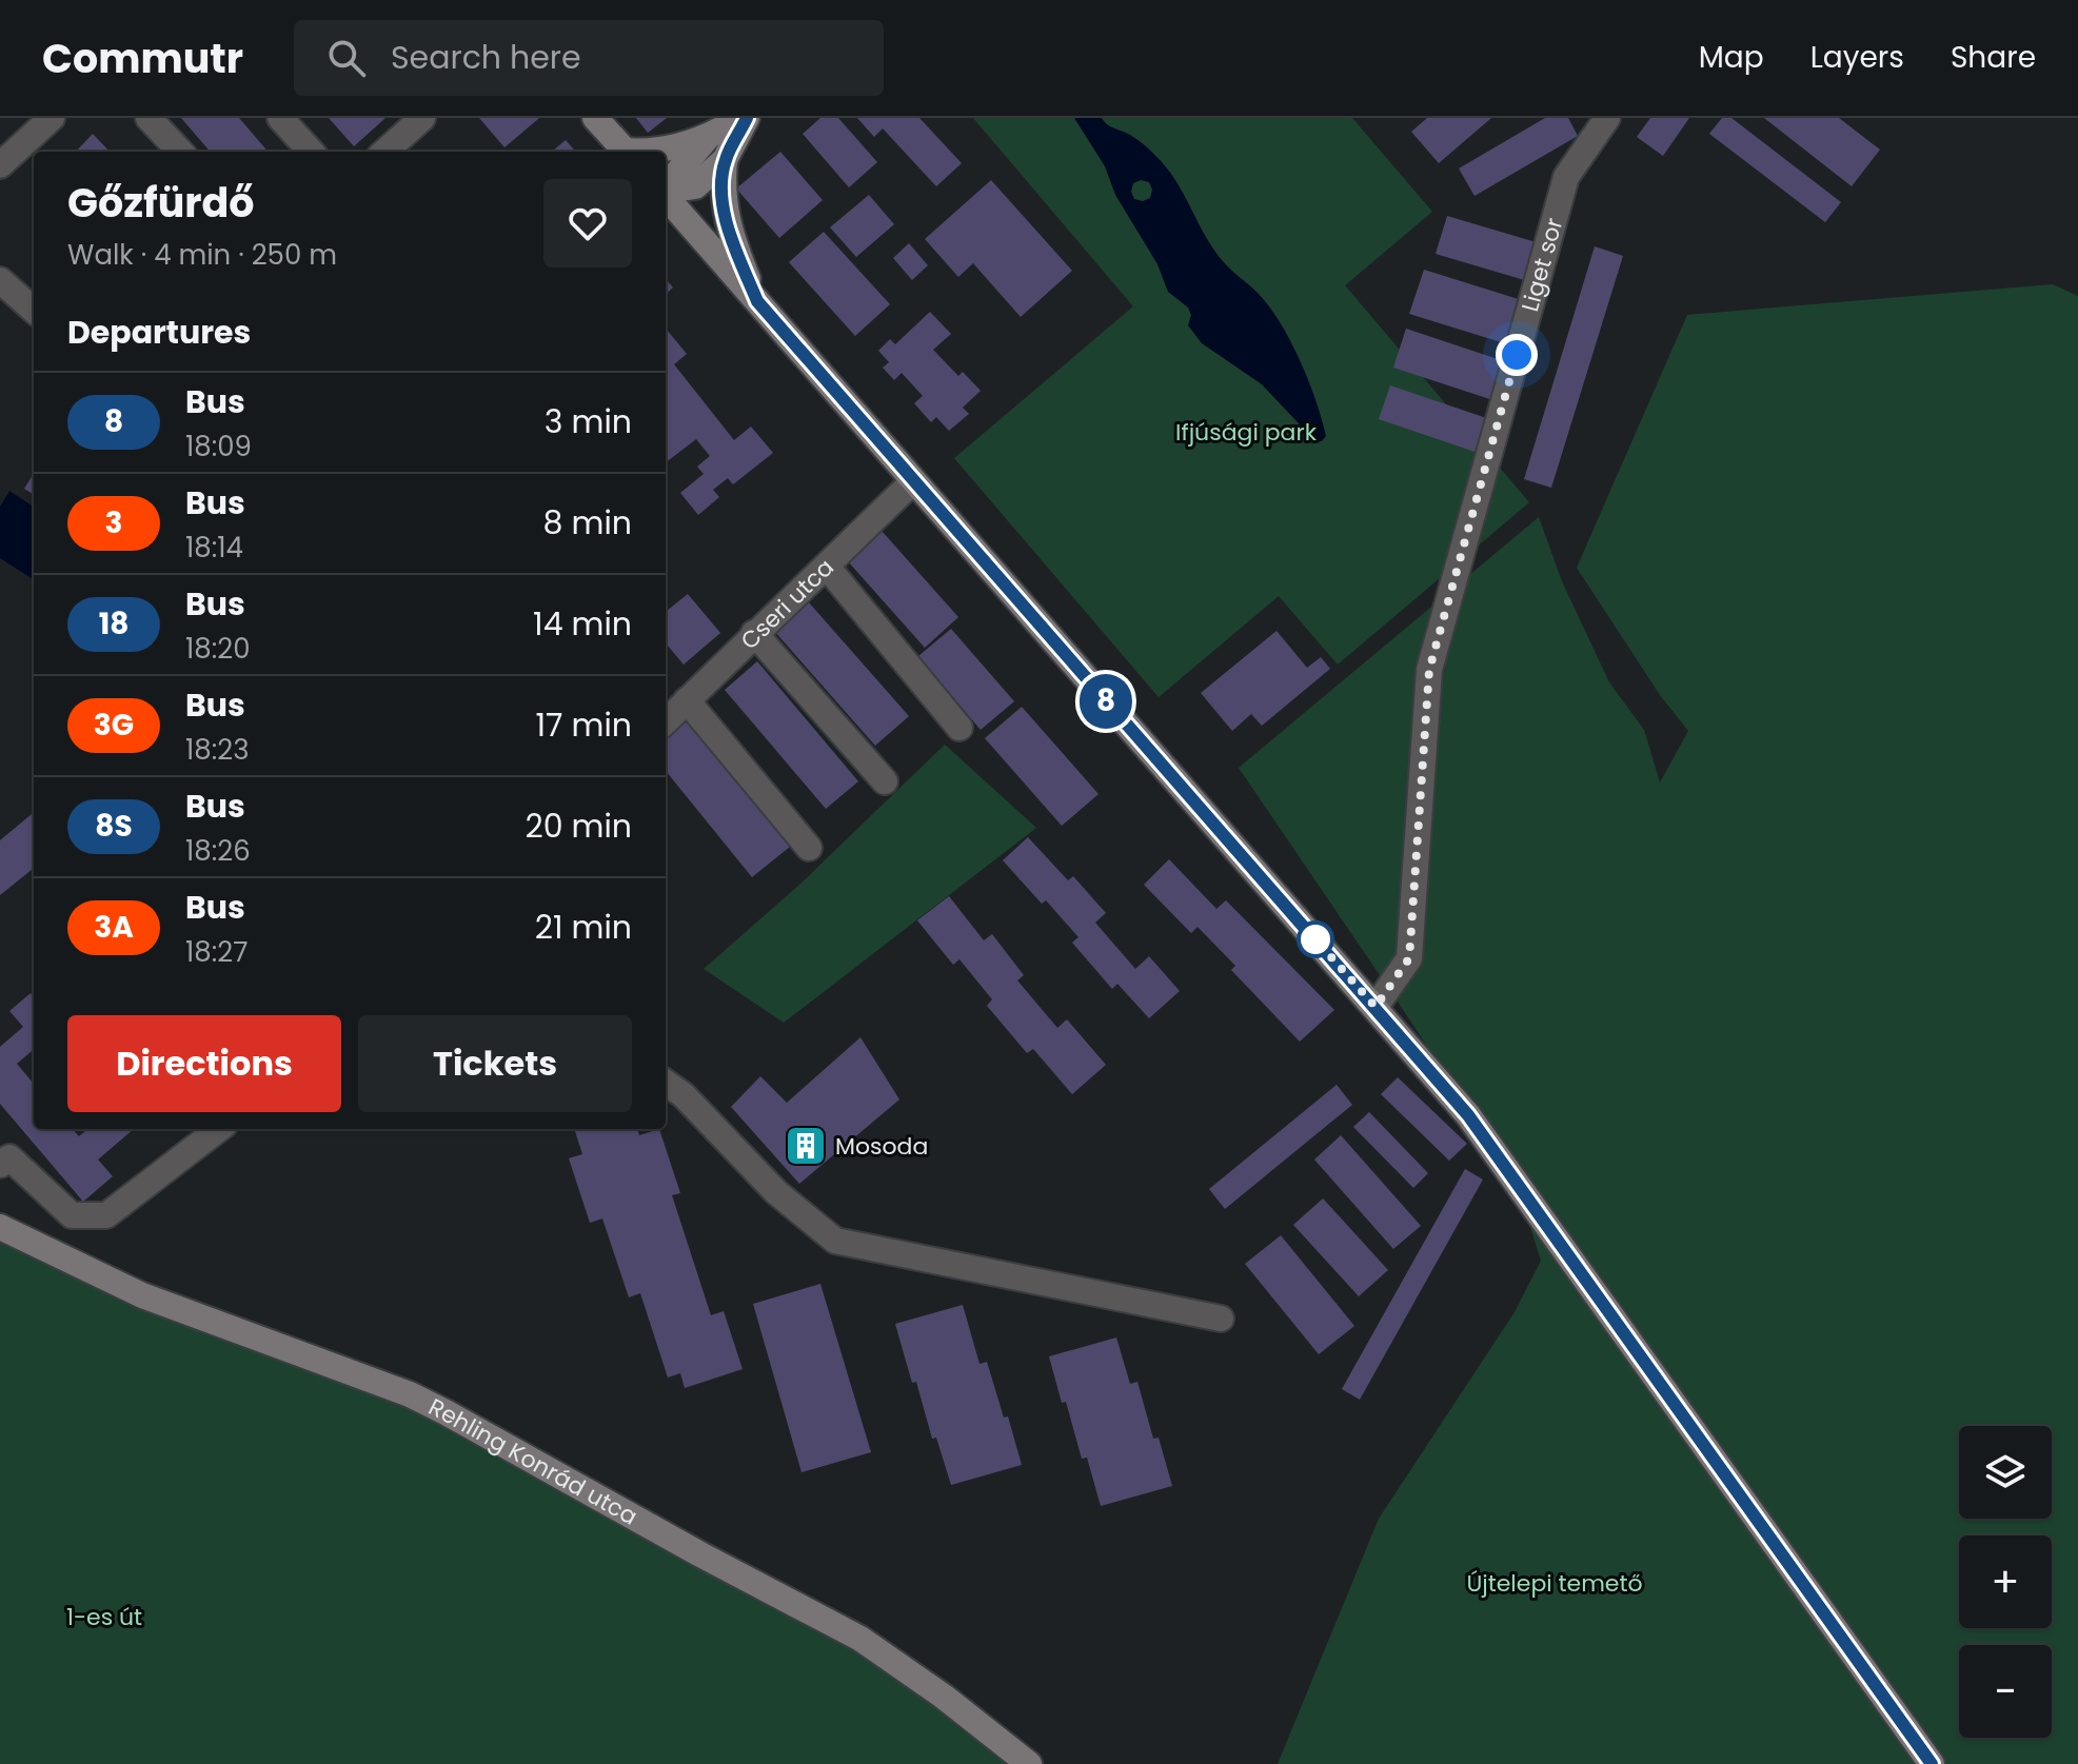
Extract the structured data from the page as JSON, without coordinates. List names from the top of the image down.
{
  "streets": {
    "street": ["Liget sor", "Cseri utca", "Rehling Konrád utca"]
  },
  "parks": ["Ifjúsági park", "Újtelepi temető", "1-es út"],
  "places": {
    "building": ["Mosoda"]
  },
  "lines": ["bus line 8"],
  "page": {
    "header": "Commutr",
    "search": "Search here",
    "nav": ["Map", "Layers", "Share"],
    "on_map": "8",
    "heading": [
      ["Gőzfürdő", "Walk · 4 min · 250 m"],
      "Departures"
    ],
    "list": [
      {
        "mark": "8",
        "name": "Bus",
        "note": "18:09",
        "value": "3 min"
      },
      {
        "mark": "3",
        "name": "Bus",
        "note": "18:14",
        "value": "8 min"
      },
      {
        "mark": "18",
        "name": "Bus",
        "note": "18:20",
        "value": "14 min"
      },
      {
        "mark": "3G",
        "name": "Bus",
        "note": "18:23",
        "value": "17 min"
      },
      {
        "mark": "8S",
        "name": "Bus",
        "note": "18:26",
        "value": "20 min"
      },
      {
        "mark": "3A",
        "name": "Bus",
        "note": "18:27",
        "value": "21 min"
      }
    ],
    "buttons": ["Directions", "Tickets"],
    "map_buttons": ["+", "−"]
  }
}
